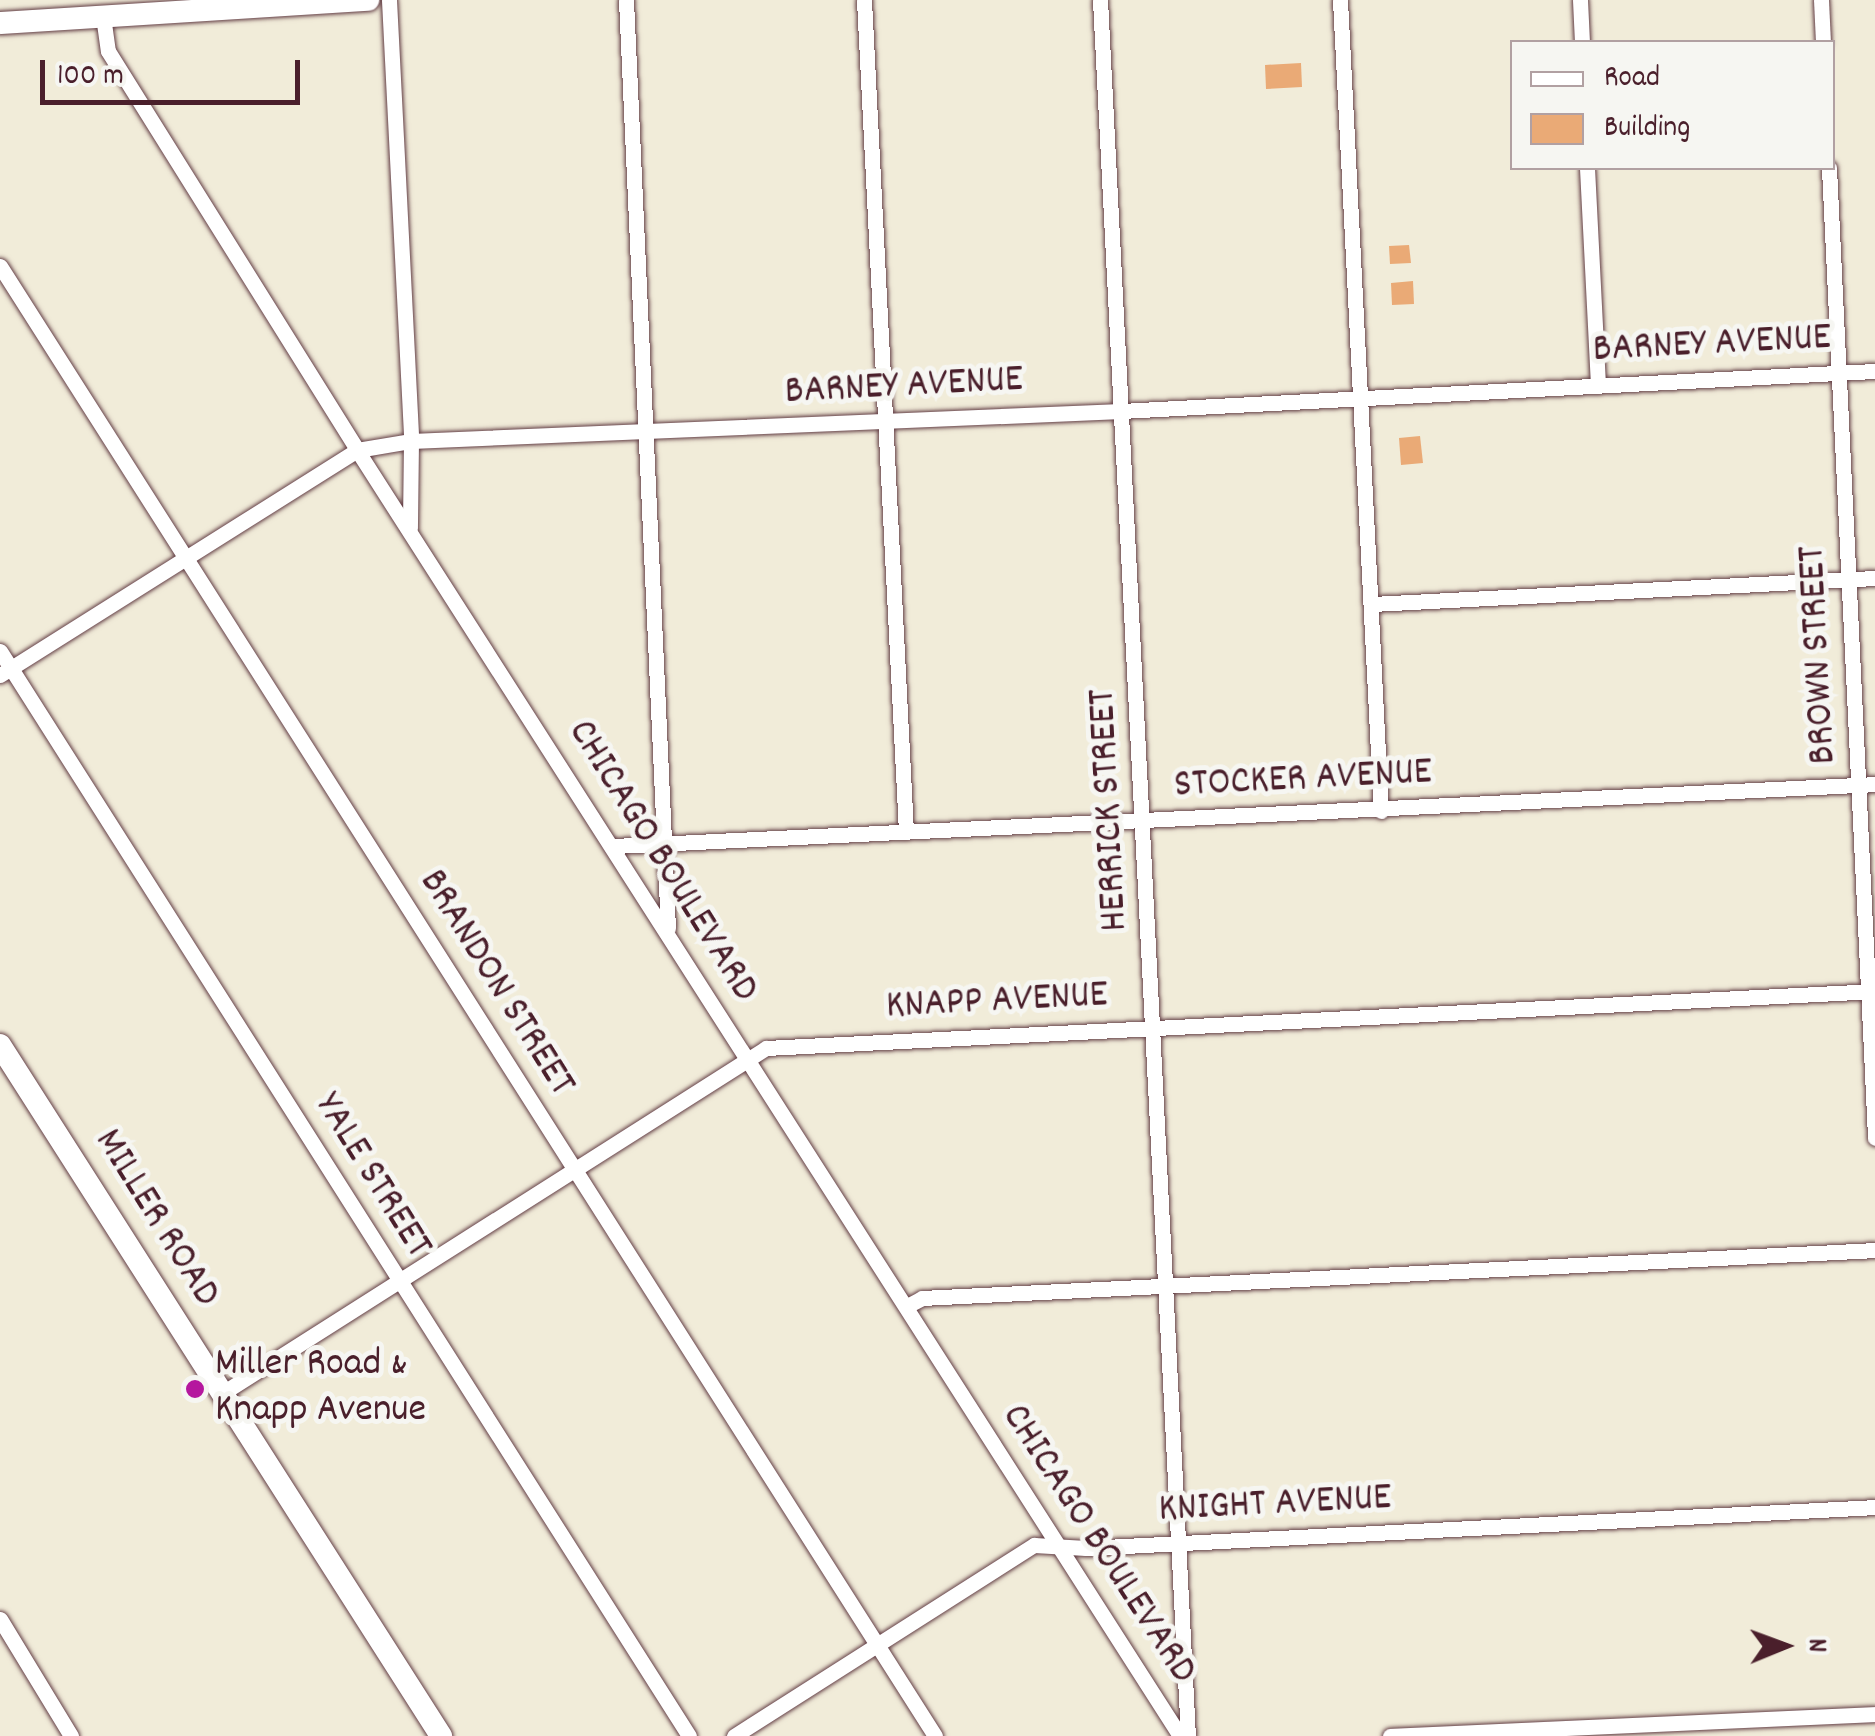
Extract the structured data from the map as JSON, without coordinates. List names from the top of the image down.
{
  "streets": {
    "main road": ["MILLER ROAD"],
    "street": [
      "BARNEY AVENUE",
      "BROWN STREET",
      "STOCKER AVENUE",
      "HERRICK STREET",
      "CHICAGO BOULEVARD",
      "BRANDON STREET",
      "KNAPP AVENUE",
      "YALE STREET",
      "KNIGHT AVENUE"
    ]
  },
  "crossings": [
    ["BARNEY AVENUE", "BROWN STREET"],
    ["BARNEY AVENUE", "HERRICK STREET"],
    ["BARNEY AVENUE", "CHICAGO BOULEVARD"],
    ["BARNEY AVENUE", "BRANDON STREET"],
    ["BARNEY AVENUE", "YALE STREET"],
    ["BROWN STREET", "STOCKER AVENUE"],
    ["BROWN STREET", "KNAPP AVENUE"],
    ["STOCKER AVENUE", "HERRICK STREET"],
    ["STOCKER AVENUE", "CHICAGO BOULEVARD"],
    ["HERRICK STREET", "CHICAGO BOULEVARD"],
    ["HERRICK STREET", "KNAPP AVENUE"],
    ["HERRICK STREET", "KNIGHT AVENUE"],
    ["CHICAGO BOULEVARD", "KNAPP AVENUE"],
    ["CHICAGO BOULEVARD", "KNIGHT AVENUE"],
    ["BRANDON STREET", "KNAPP AVENUE"],
    ["BRANDON STREET", "KNIGHT AVENUE"],
    ["KNAPP AVENUE", "YALE STREET"],
    ["KNAPP AVENUE", "MILLER ROAD"]
  ],
  "places": ["Miller Road & Knapp Avenue"],
  "legend": ["Road", "Building"],
  "scale_bar": "100 m",
  "north": "right"
}
